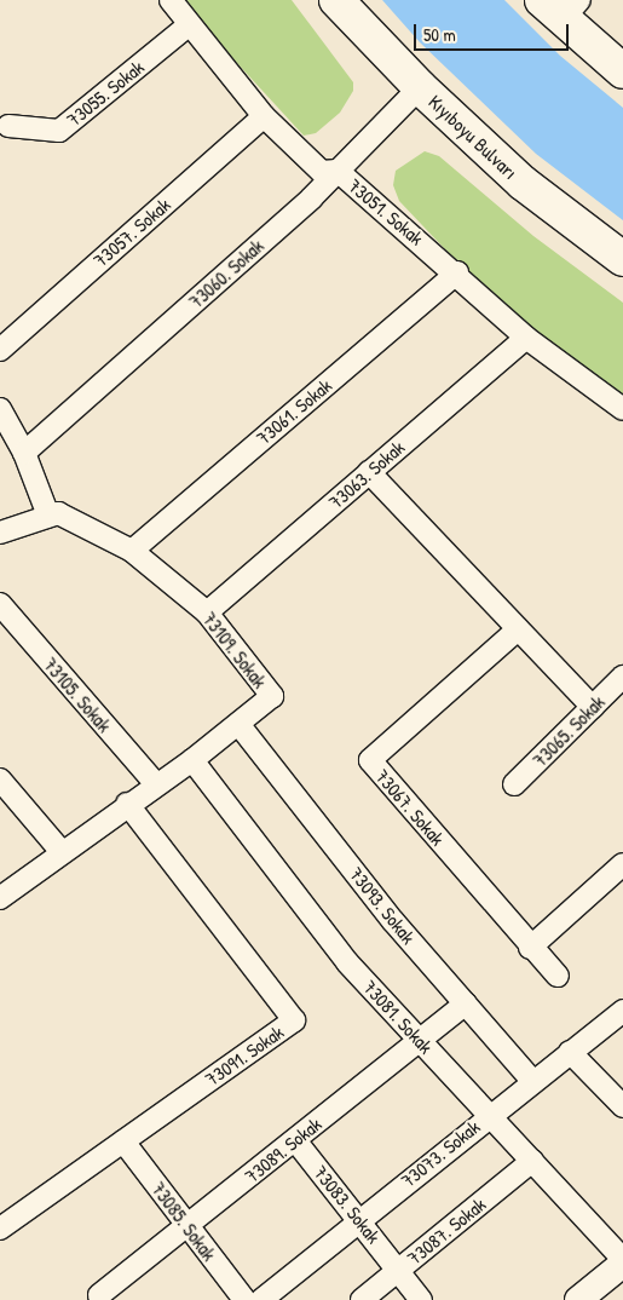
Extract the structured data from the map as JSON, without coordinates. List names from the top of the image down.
{
  "streets": {
    "main road": ["Kıyıboyu Bulvarı"],
    "street": [
      "73055. Sokak",
      "73051. Sokak",
      "73057. Sokak",
      "73060. Sokak",
      "73061. Sokak",
      "73063. Sokak",
      "73109. Sokak",
      "73105. Sokak",
      "73065. Sokak",
      "73067. Sokak",
      "73093. Sokak",
      "73081. Sokak",
      "73091. Sokak",
      "73089. Sokak",
      "73073. Sokak",
      "73083. Sokak",
      "73085. Sokak",
      "73087. Sokak"
    ]
  },
  "crossings": [
    ["73055. Sokak", "73051. Sokak"],
    ["Kıyıboyu Bulvarı", "73060. Sokak"],
    ["73051. Sokak", "73057. Sokak"],
    ["73051. Sokak", "73060. Sokak"],
    ["73051. Sokak", "73061. Sokak"],
    ["73051. Sokak", "73063. Sokak"],
    ["73061. Sokak", "73109. Sokak"],
    ["73063. Sokak", "73109. Sokak"],
    ["73109. Sokak", "73105. Sokak"],
    ["73109. Sokak", "73093. Sokak"],
    ["73109. Sokak", "73081. Sokak"],
    ["73109. Sokak", "73091. Sokak"],
    ["73093. Sokak", "73089. Sokak"],
    ["73093. Sokak", "73073. Sokak"],
    ["73081. Sokak", "73089. Sokak"],
    ["73081. Sokak", "73073. Sokak"],
    ["73081. Sokak", "73087. Sokak"],
    ["73091. Sokak", "73085. Sokak"],
    ["73089. Sokak", "73083. Sokak"],
    ["73089. Sokak", "73085. Sokak"],
    ["73073. Sokak", "73083. Sokak"],
    ["73083. Sokak", "73087. Sokak"]
  ],
  "scale_bar": "50 m"
}
